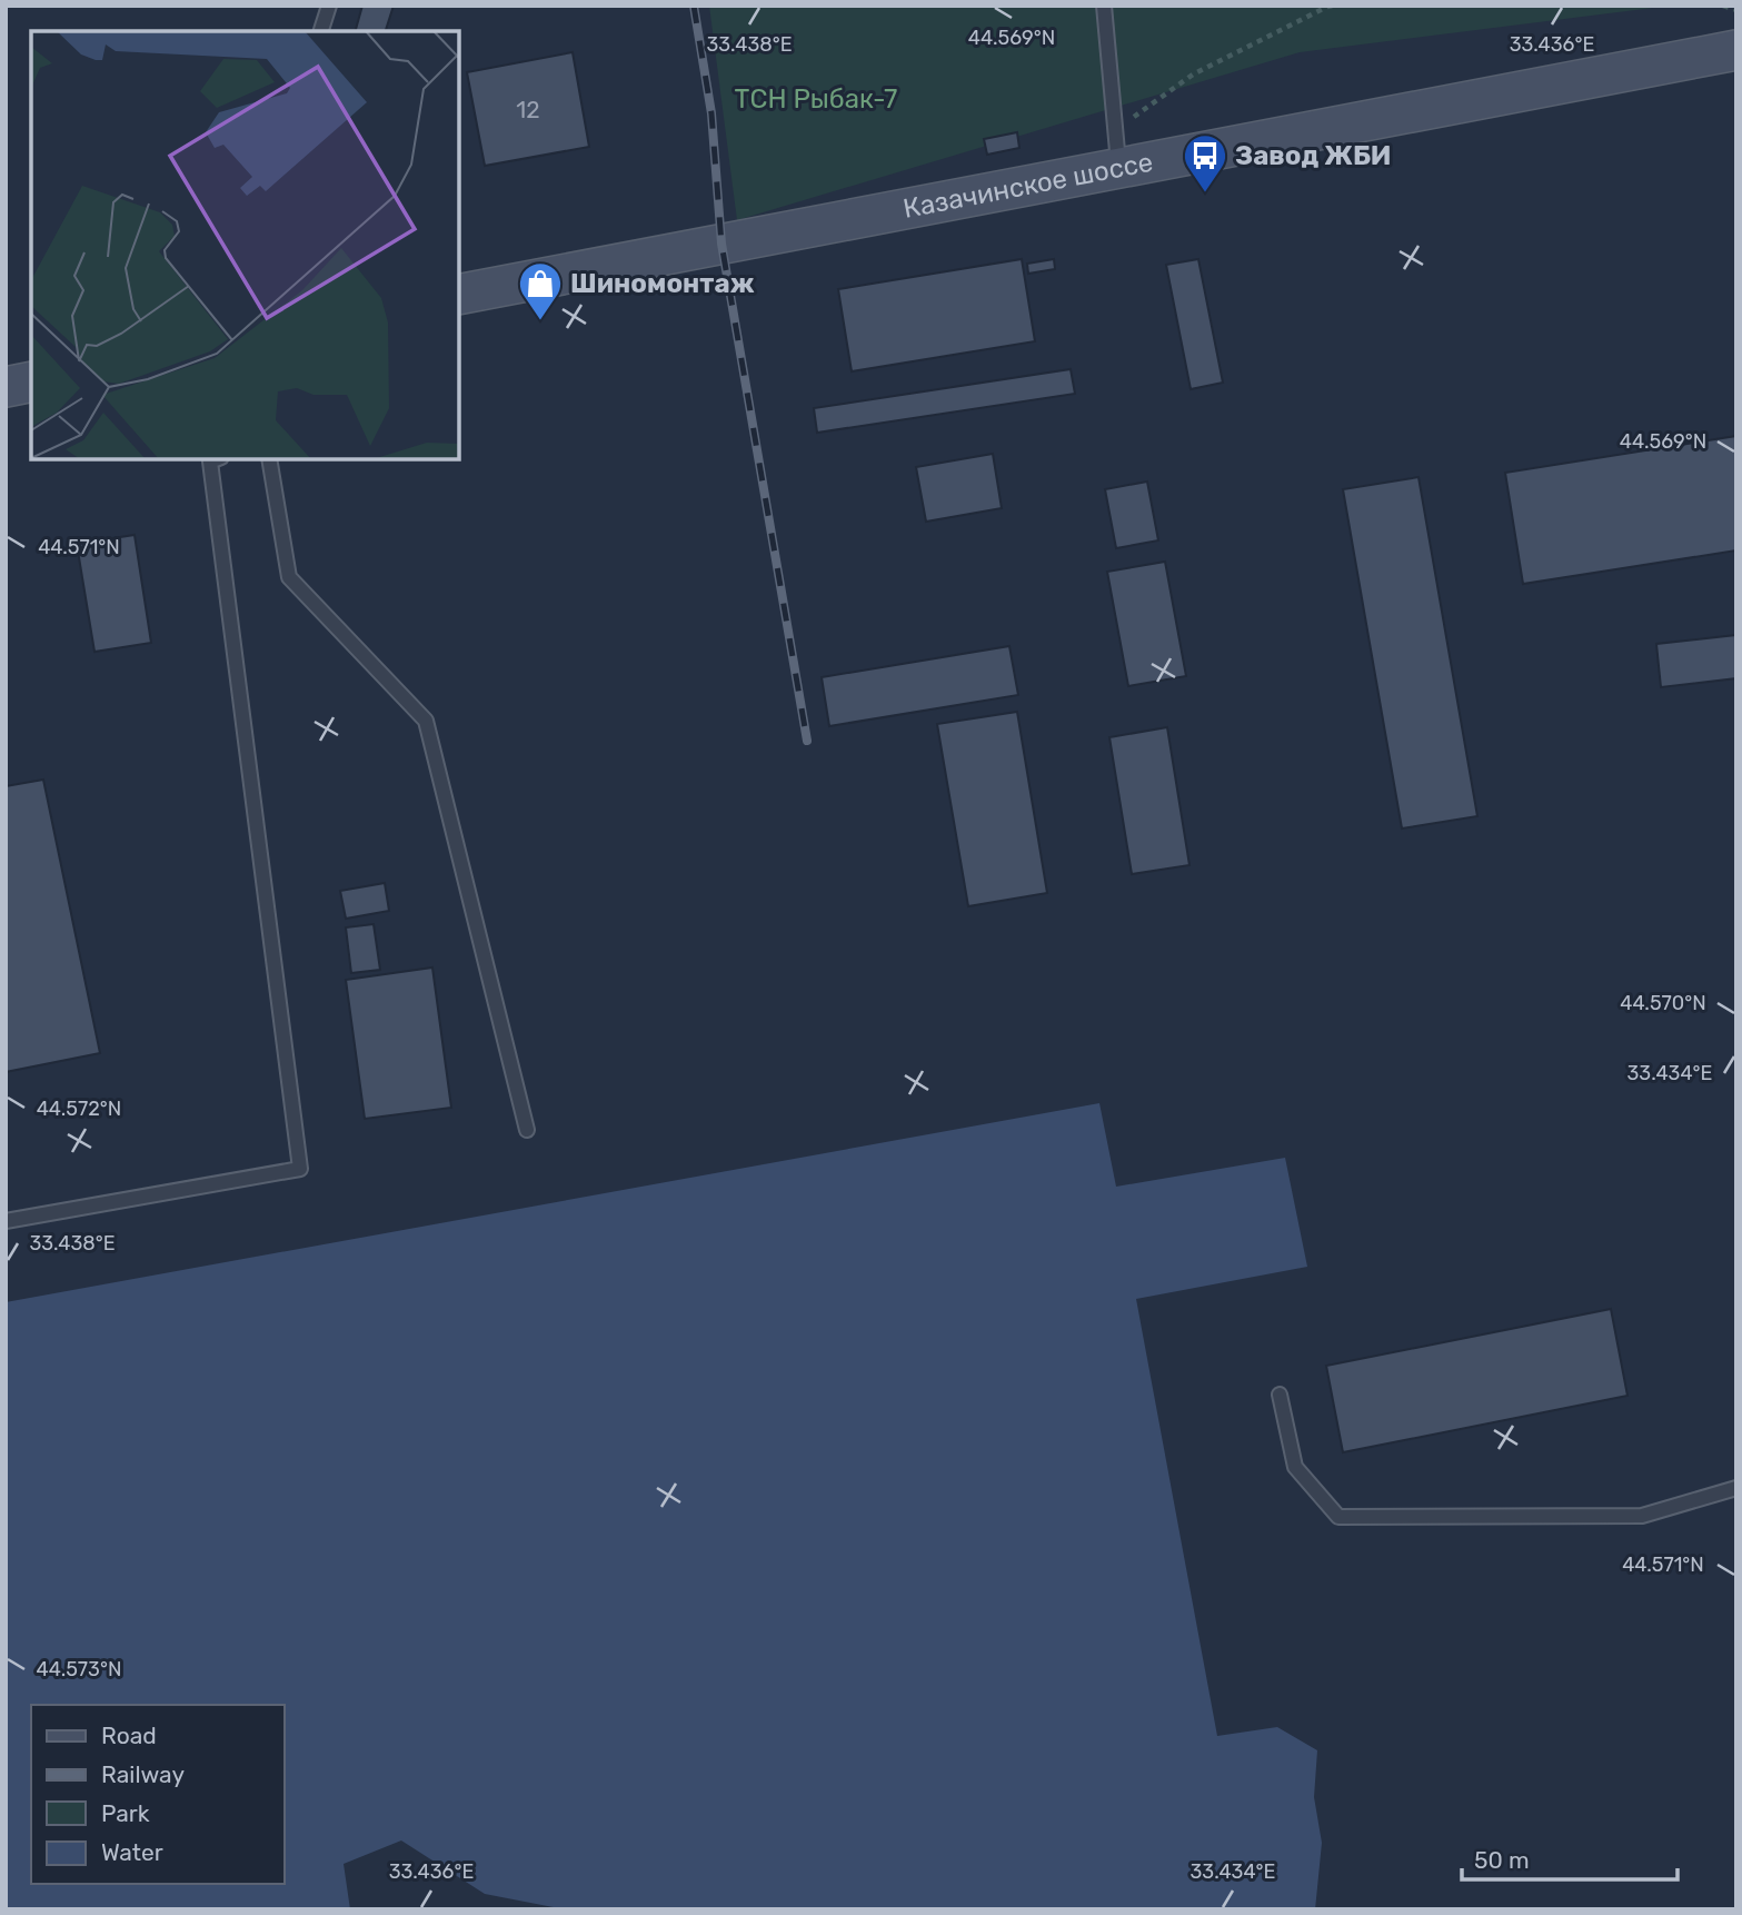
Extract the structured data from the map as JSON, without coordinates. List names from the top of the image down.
{
  "streets": {
    "main road": ["Казачинское шоссе"]
  },
  "parks": ["ТСН Рыбак-7"],
  "places": {
    "bus stop": ["Завод ЖБИ"],
    "shop": ["Шиномонтаж"]
  },
  "house_numbers": ["12"],
  "legend": [
    "Road",
    "Railway",
    "Park",
    "Water"
  ],
  "scale_bar": "50 m",
  "coordinates": [
    "44.569°N",
    "33.438°E",
    "33.436°E",
    "44.571°N",
    "44.570°N",
    "33.434°E",
    "44.572°N",
    "44.573°N"
  ]
}
